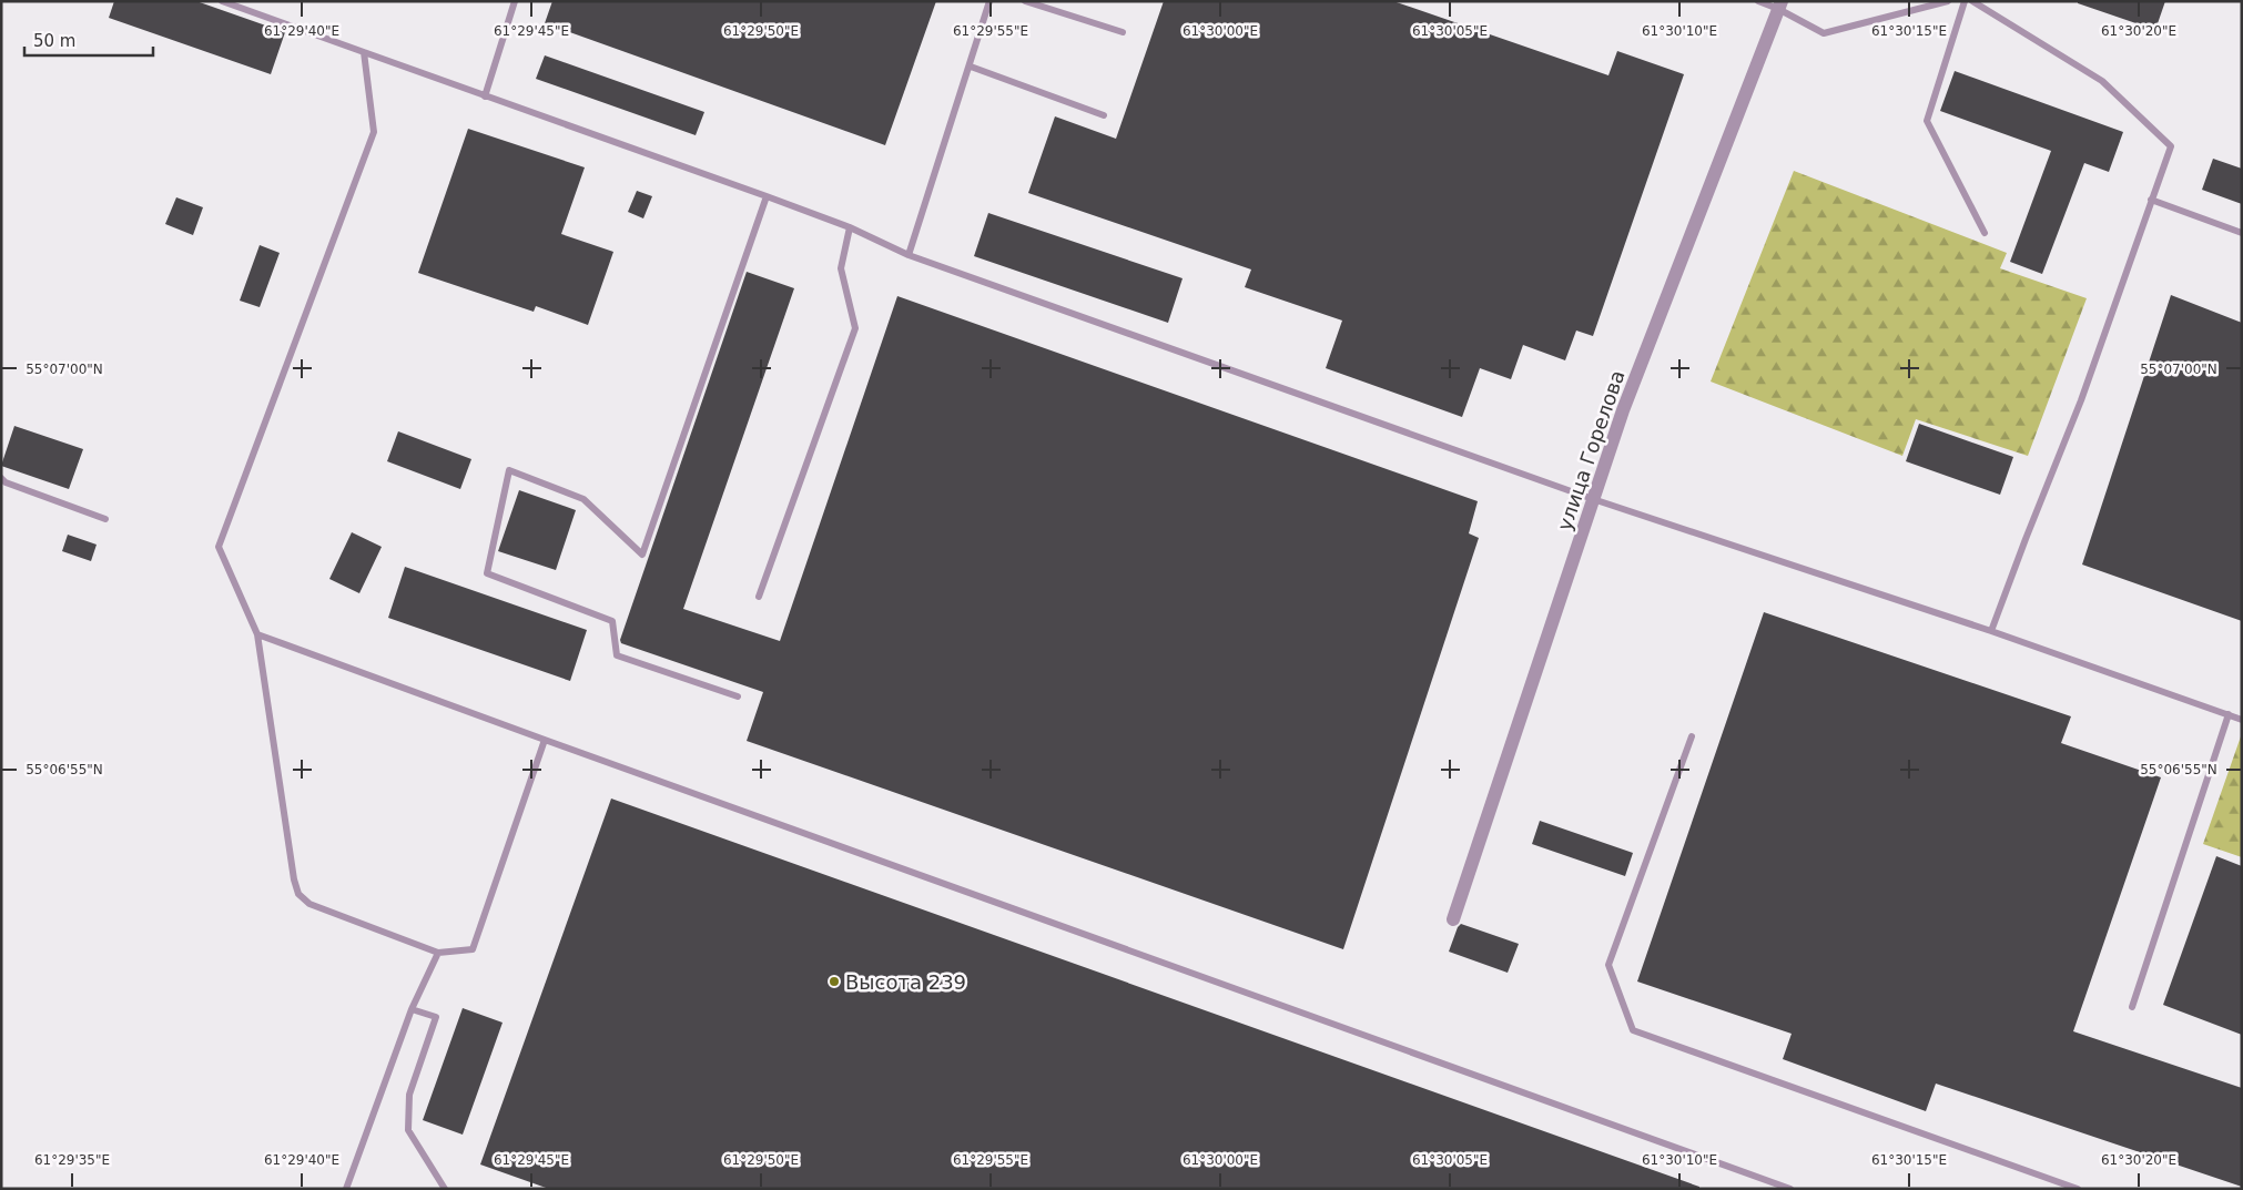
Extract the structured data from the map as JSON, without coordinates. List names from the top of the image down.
{
  "streets": {
    "street": ["улица Горелова"]
  },
  "places": ["Высота 239"],
  "scale_bar": "50 m",
  "coordinates": [
    "61°29'40\"E",
    "61°29'45\"E",
    "61°29'50\"E",
    "61°29'55\"E",
    "61°30'00\"E",
    "61°30'05\"E",
    "61°30'10\"E",
    "61°30'15\"E",
    "61°30'20\"E",
    "55°07'00\"N",
    "55°06'55\"N",
    "61°29'35\"E"
  ]
}
